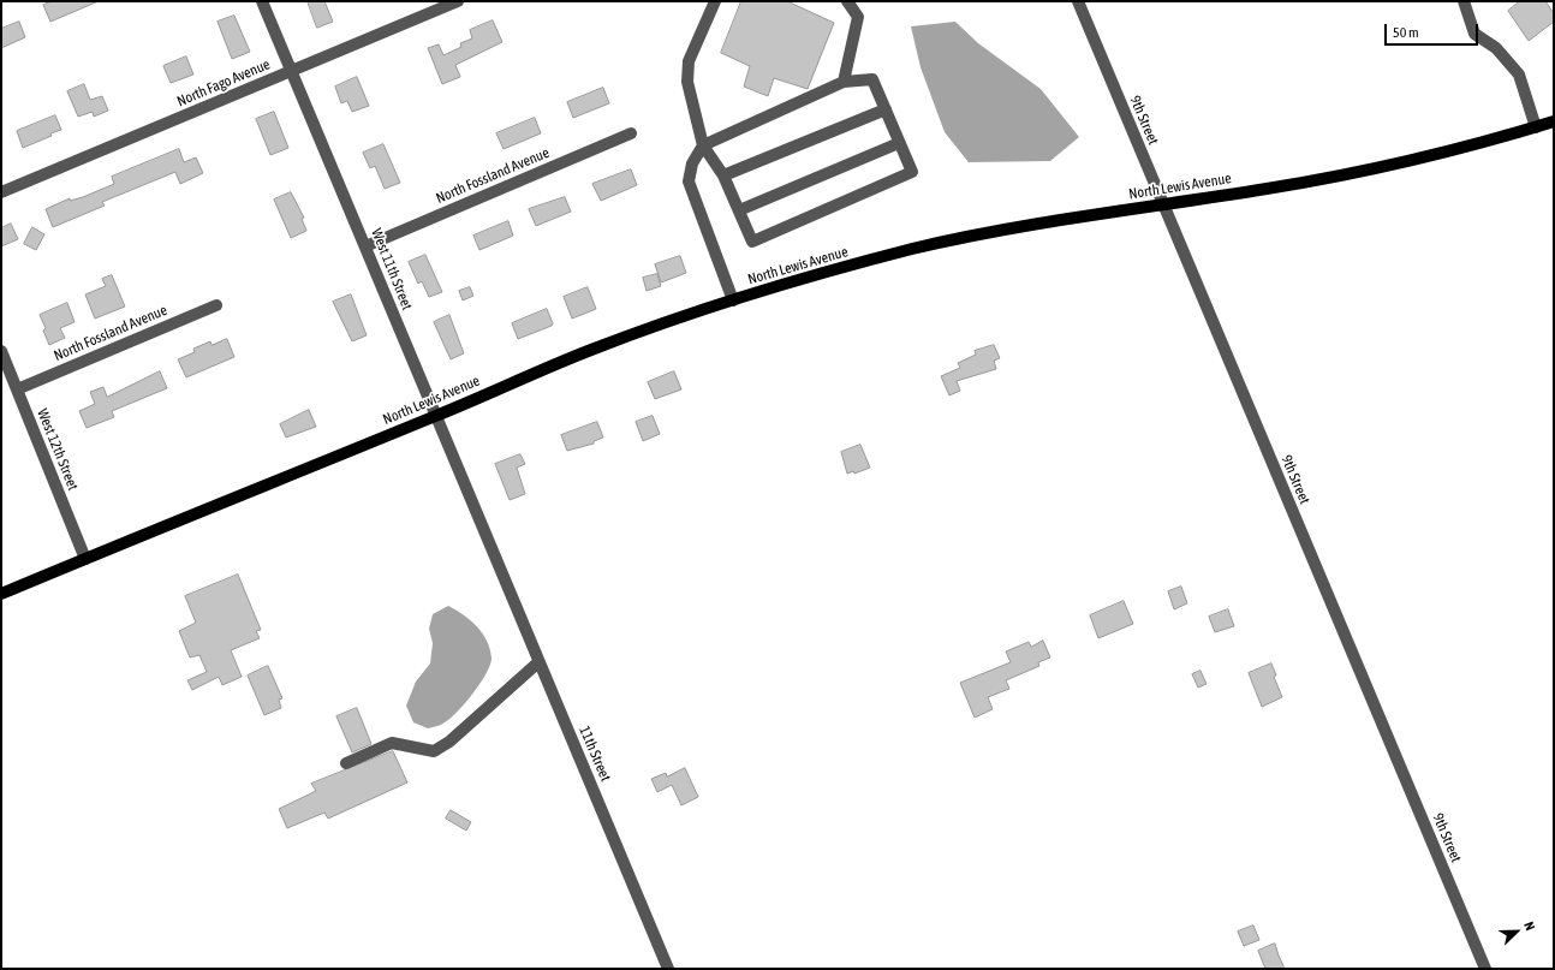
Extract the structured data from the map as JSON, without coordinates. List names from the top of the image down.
{
  "streets": {
    "main road": ["North Lewis Avenue"],
    "street": [
      "North Fago Avenue",
      "9th Street",
      "North Fossland Avenue",
      "West 11th Street",
      "West 12th Street",
      "11th Street"
    ]
  },
  "crossings": [
    ["North Fago Avenue", "West 11th Street"],
    ["9th Street", "North Lewis Avenue"],
    ["North Fossland Avenue", "West 11th Street"],
    ["North Fossland Avenue", "West 12th Street"],
    ["North Lewis Avenue", "West 11th Street"],
    ["North Lewis Avenue", "West 12th Street"],
    ["West 11th Street", "11th Street"]
  ],
  "scale_bar": "50 m",
  "north": "top right"
}
